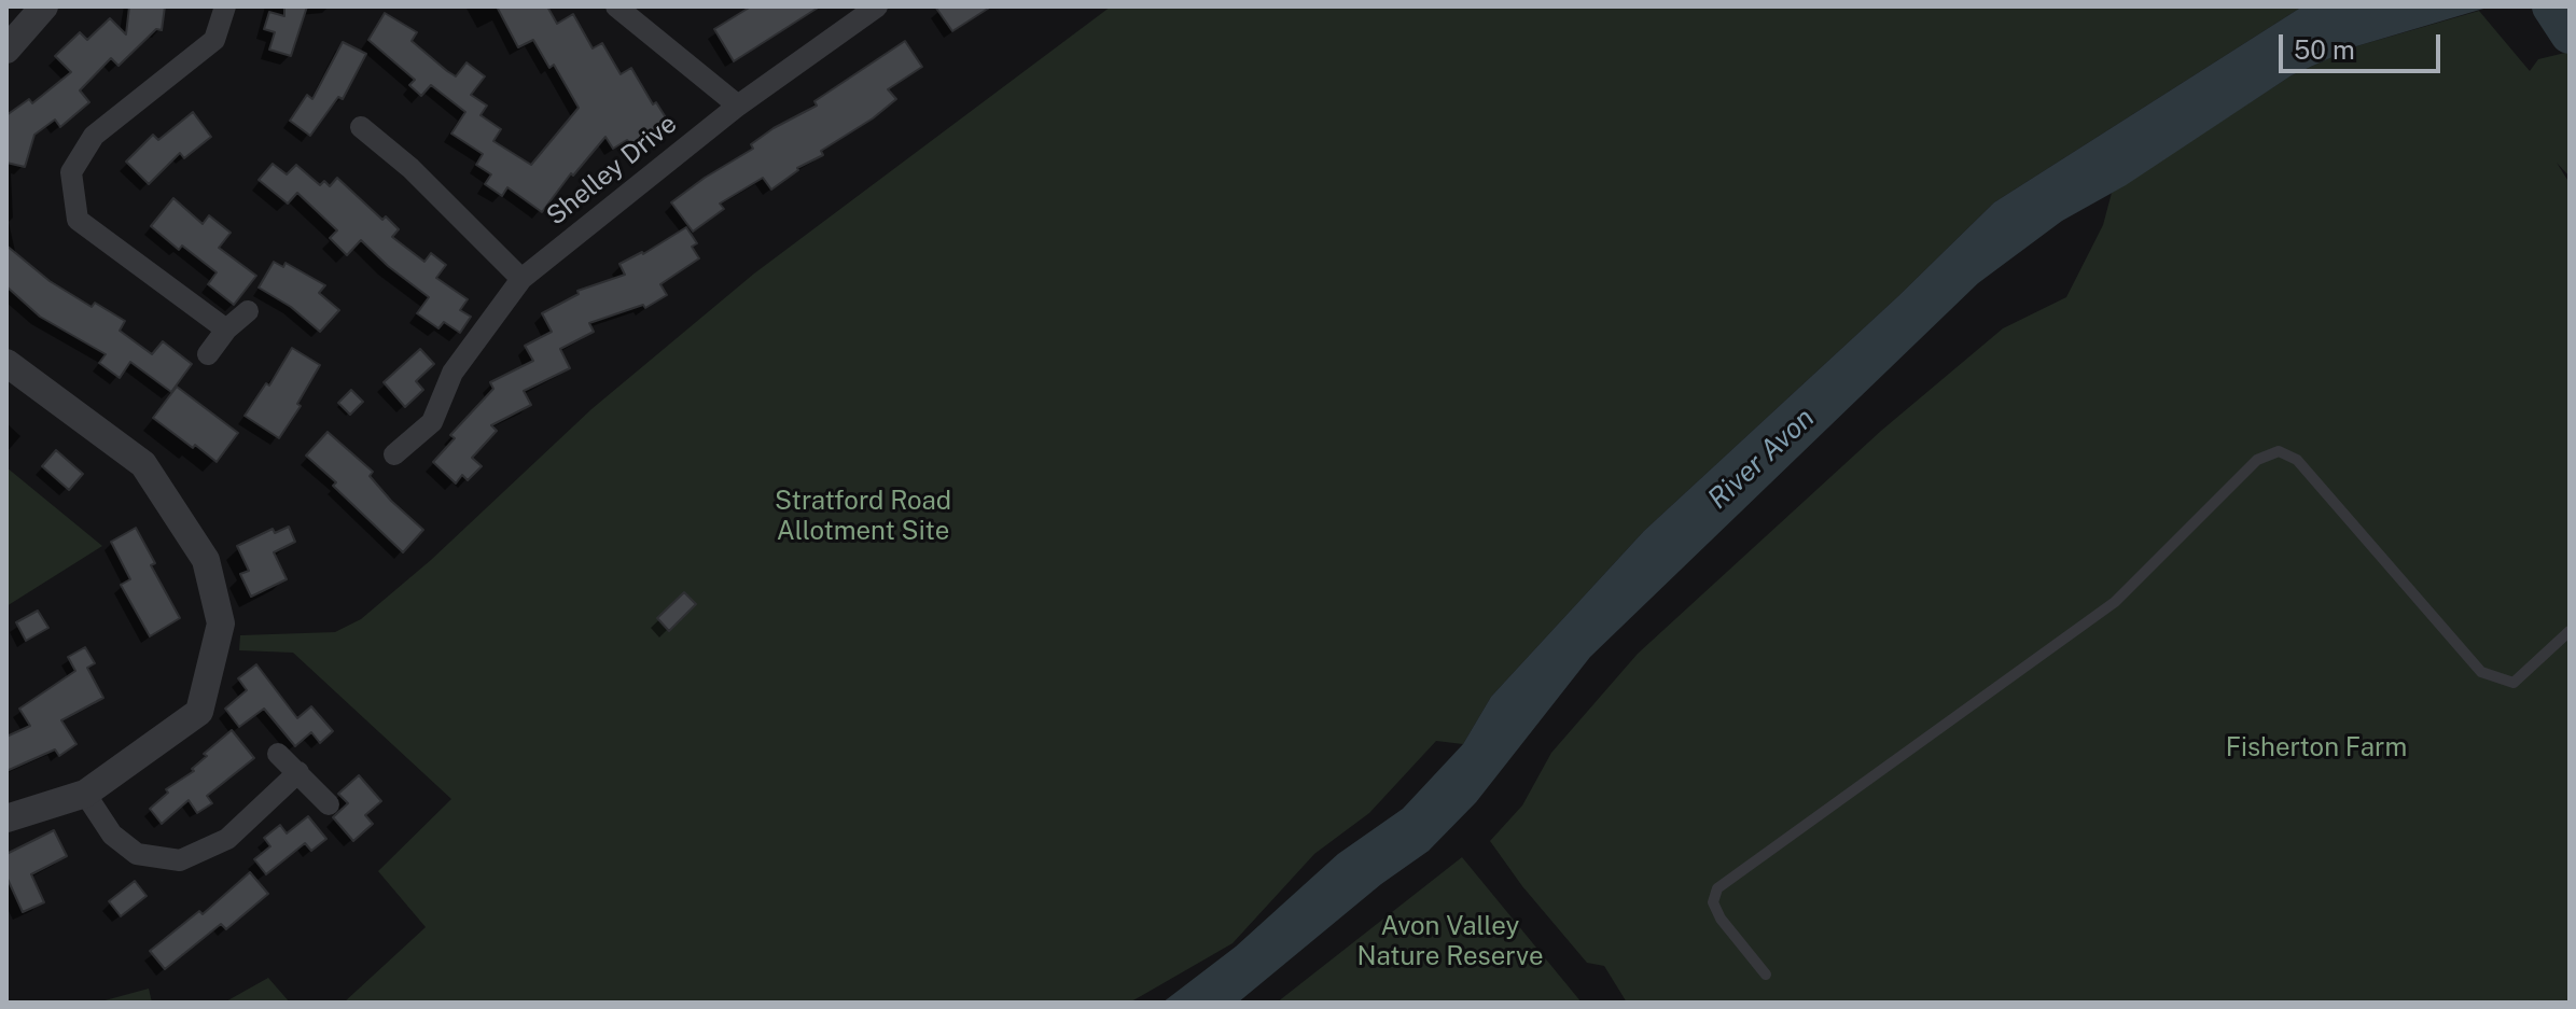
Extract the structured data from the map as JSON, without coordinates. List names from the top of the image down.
{
  "streets": {
    "street": ["Shelley Drive"]
  },
  "water": ["River Avon"],
  "parks": ["Stratford Road Allotment Site", "Fisherton Farm", "Avon Valley Nature Reserve"],
  "scale_bar": "50 m"
}
